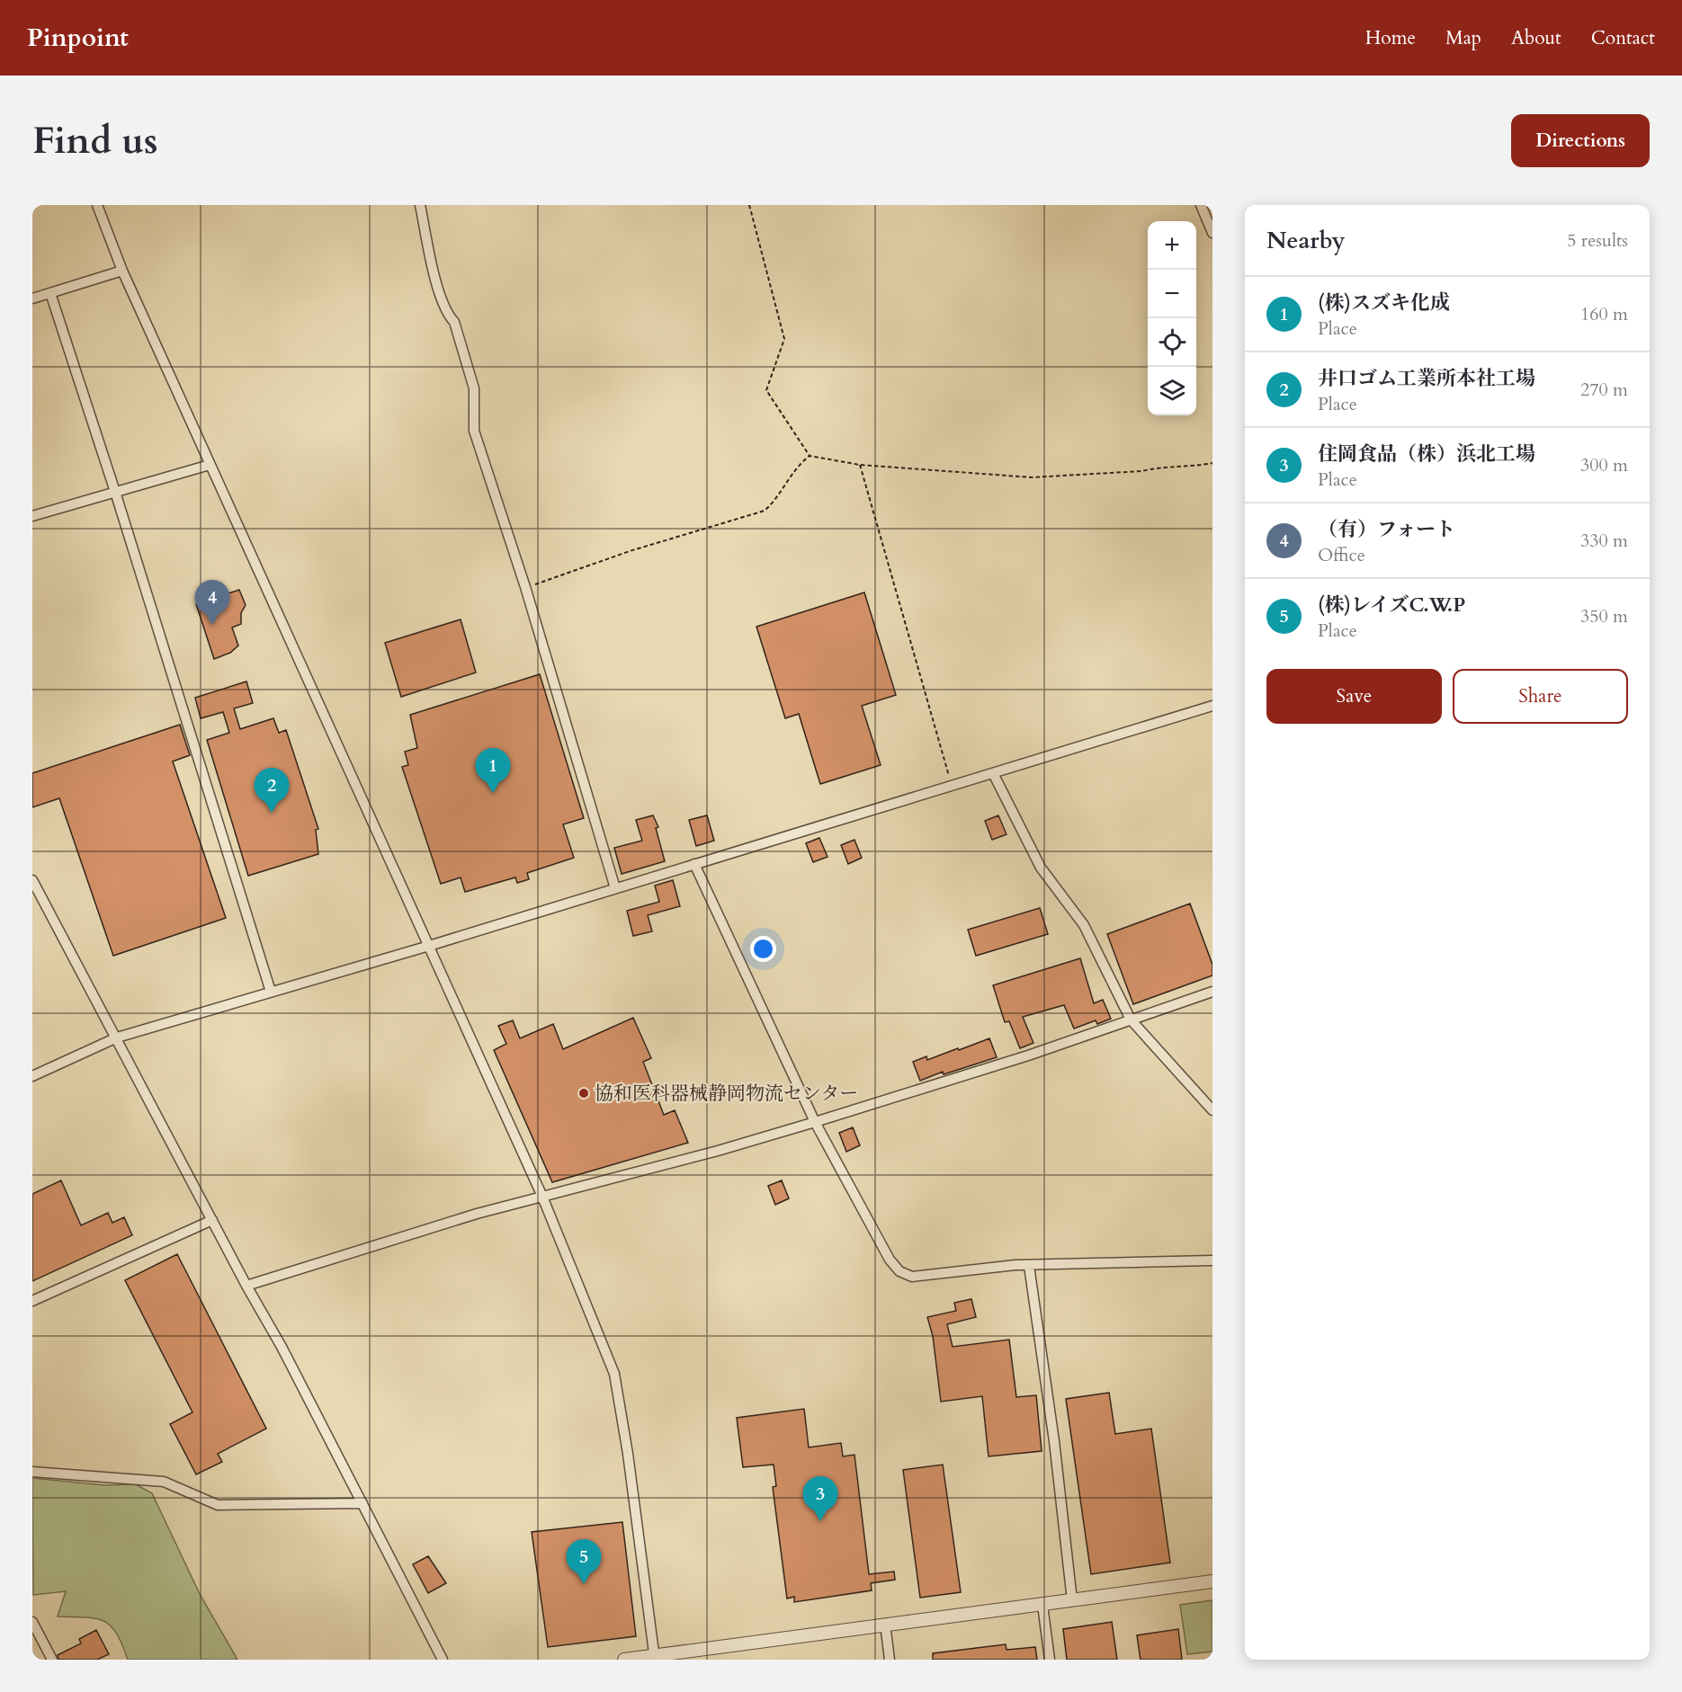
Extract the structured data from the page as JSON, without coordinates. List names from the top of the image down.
{
  "places": ["協和医科器械静岡物流センター"],
  "page": {
    "header": "Pinpoint",
    "nav": [
      "Home",
      "Map",
      "About",
      "Contact"
    ],
    "buttons": [
      "Directions",
      ["Save", "Share"]
    ],
    "title": "Find us",
    "heading": ["Nearby", "5 results"],
    "map_buttons": ["+", "−"],
    "list": [
      {
        "mark": "1",
        "name": "(株)スズキ化成",
        "note": "Place",
        "value": "160 m"
      },
      {
        "mark": "2",
        "name": "井口ゴム工業所本社工場",
        "note": "Place",
        "value": "270 m"
      },
      {
        "mark": "3",
        "name": "住岡食品（株）浜北工場",
        "note": "Place",
        "value": "300 m"
      },
      {
        "mark": "4",
        "name": "（有）フォート",
        "note": "Office",
        "value": "330 m"
      },
      {
        "mark": "5",
        "name": "(株)レイズC.W.P",
        "note": "Place",
        "value": "350 m"
      }
    ],
    "pins": [
      "4",
      "1",
      "2",
      "3",
      "5"
    ]
  }
}
